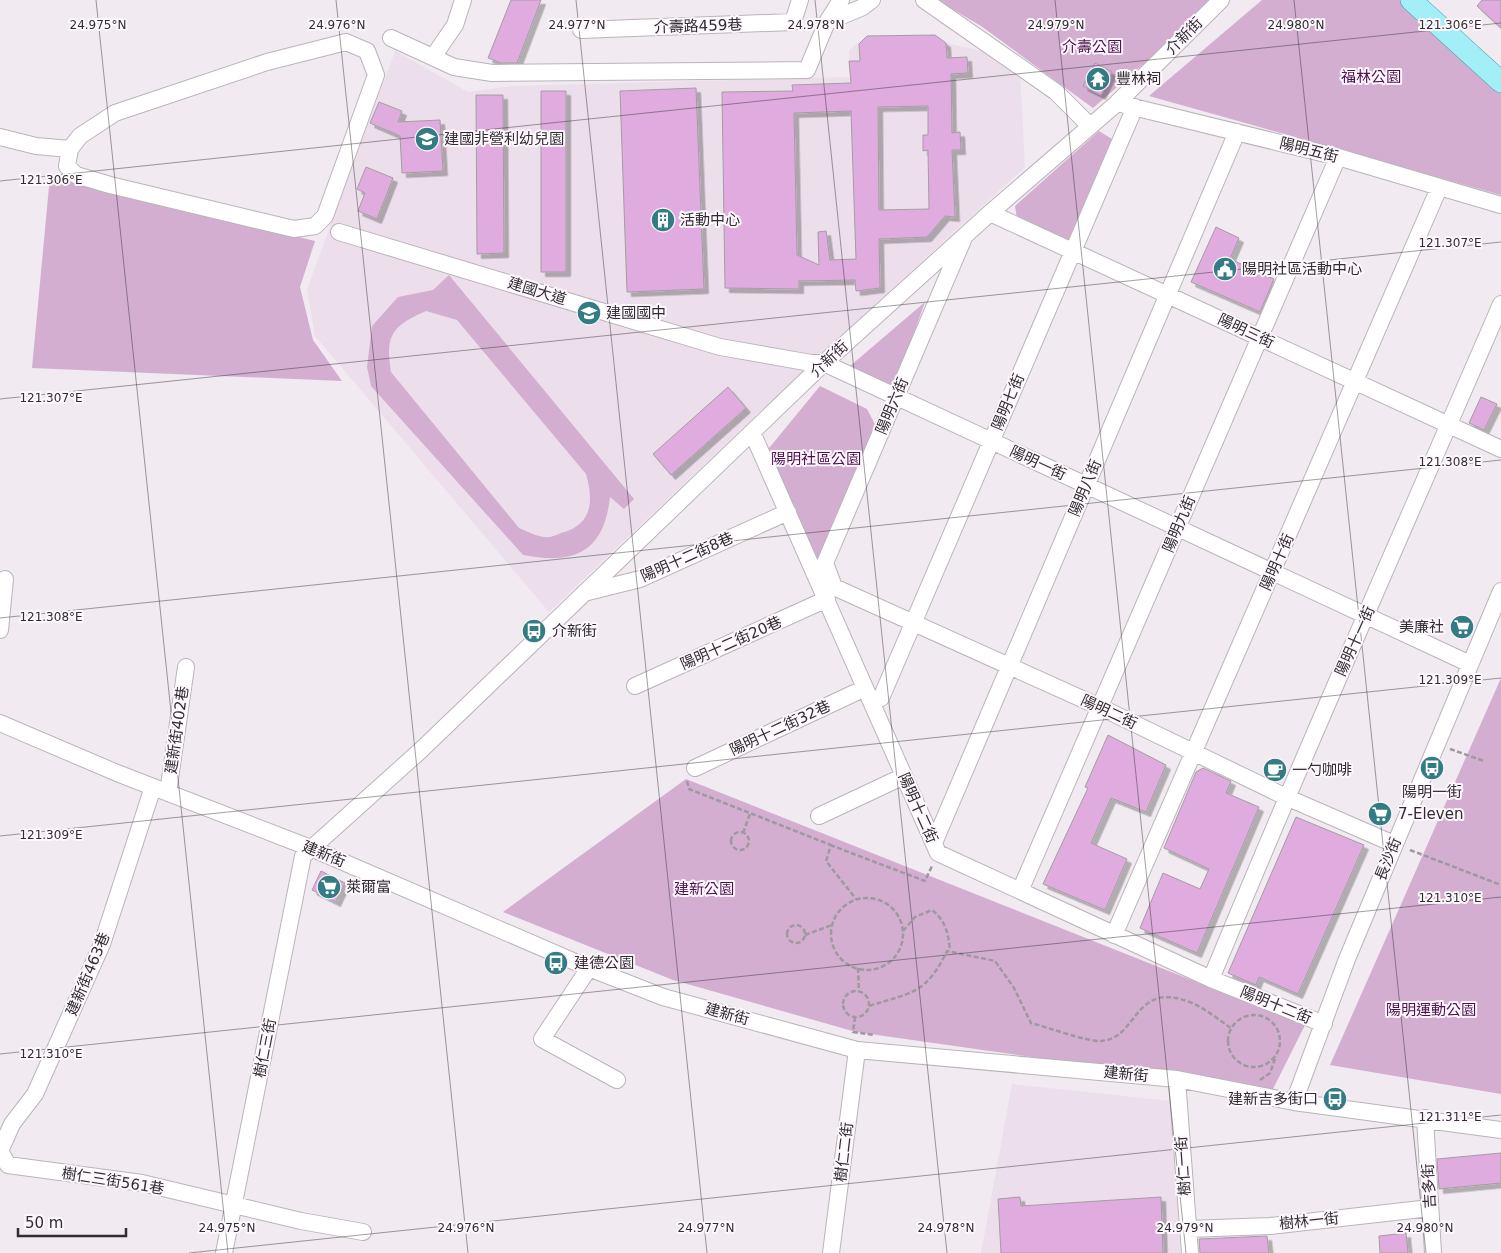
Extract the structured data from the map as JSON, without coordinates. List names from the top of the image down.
{
  "streets": {
    "street": [
      "介壽路459巷",
      "介新街",
      "陽明五街",
      "建國大道",
      "陽明三街",
      "陽明七街",
      "陽明六街",
      "陽明一街",
      "陽明八街",
      "陽明九街",
      "陽明十二街8巷",
      "陽明十街",
      "陽明十一街",
      "陽明十二街20巷",
      "陽明二街",
      "陽明十二街32巷",
      "建新街402巷",
      "陽明十二街",
      "建新街",
      "長沙街",
      "建新街463巷",
      "樹仁三街",
      "樹仁二街",
      "樹仁一街",
      "樹仁三街561巷",
      "吉多街",
      "樹林一街"
    ]
  },
  "crossings": [
    ["介新街", "陽明五街"],
    ["介新街", "建國大道"],
    ["介新街", "陽明三街"],
    ["介新街", "陽明六街"],
    ["介新街", "陽明一街"],
    ["介新街", "陽明十二街8巷"],
    ["介新街", "陽明十二街"],
    ["介新街", "建新街"],
    ["介新街", "樹仁三街"],
    ["陽明五街", "陽明七街"],
    ["陽明五街", "陽明八街"],
    ["陽明五街", "陽明九街"],
    ["陽明五街", "陽明十街"],
    ["建國大道", "陽明一街"],
    ["陽明三街", "陽明七街"],
    ["陽明三街", "陽明八街"],
    ["陽明三街", "陽明九街"],
    ["陽明三街", "陽明十街"],
    ["陽明三街", "陽明十一街"],
    ["陽明七街", "陽明一街"],
    ["陽明七街", "陽明二街"],
    ["陽明六街", "陽明一街"],
    ["陽明六街", "陽明二街"],
    ["陽明一街", "陽明八街"],
    ["陽明一街", "陽明九街"],
    ["陽明一街", "陽明十街"],
    ["陽明一街", "陽明十一街"],
    ["陽明一街", "長沙街"],
    ["陽明八街", "陽明二街"],
    ["陽明八街", "陽明十二街"],
    ["陽明九街", "陽明二街"],
    ["陽明九街", "陽明十二街"],
    ["陽明十二街8巷", "陽明十二街"],
    ["陽明十街", "陽明二街"],
    ["陽明十街", "陽明十二街"],
    ["陽明十一街", "陽明二街"],
    ["陽明十一街", "陽明十二街"],
    ["陽明十二街20巷", "陽明十二街"],
    ["陽明二街", "長沙街"],
    ["陽明十二街32巷", "陽明十二街"],
    ["建新街402巷", "建新街"],
    ["陽明十二街", "長沙街"],
    ["建新街", "長沙街"],
    ["建新街", "建新街463巷"],
    ["建新街", "樹仁三街"],
    ["建新街", "樹仁二街"],
    ["建新街", "樹仁一街"],
    ["建新街", "吉多街"],
    ["建新街463巷", "樹仁三街561巷"],
    ["樹仁三街", "樹仁三街561巷"],
    ["樹仁一街", "樹林一街"],
    ["吉多街", "樹林一街"]
  ],
  "parks": [
    "介壽公園",
    "福林公園",
    "陽明社區公園",
    "建新公園",
    "陽明運動公園"
  ],
  "places": {
    "temple": ["豐林祠"],
    "school or university": ["建國非營利幼兒園", "建國國中"],
    "building": ["活動中心"],
    "public building": ["陽明社區活動中心"],
    "supermarket": ["美廉社", "7-Eleven", "萊爾富"],
    "bus stop": [
      "介新街",
      "陽明一街",
      "建德公園",
      "建新吉多街口"
    ],
    "cafe": ["一勺咖啡"]
  },
  "scale_bar": "50 m",
  "coordinates": [
    "121.306°E",
    "24.975°N",
    "24.976°N",
    "24.977°N",
    "24.978°N",
    "24.979°N",
    "24.980°N",
    "121.307°E",
    "121.308°E",
    "121.309°E",
    "121.310°E",
    "121.311°E"
  ]
}
